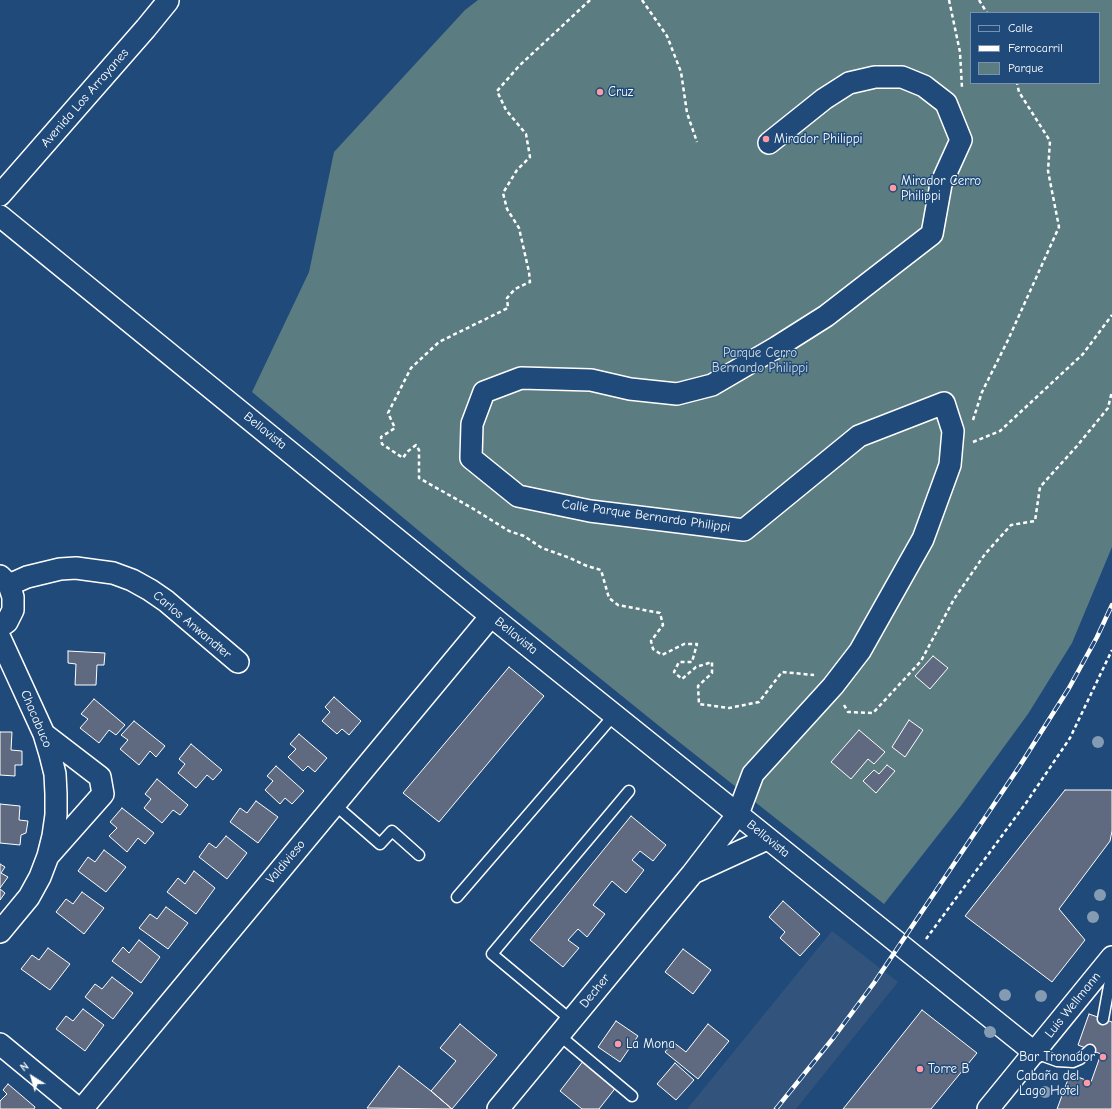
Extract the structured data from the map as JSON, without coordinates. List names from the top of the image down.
{
  "streets": {
    "street": [
      "Avenida Los Arrayanes",
      "Bellavista",
      "Calle Parque Bernardo Philippi",
      "Carlos Anwandter",
      "Chacabuco",
      "Valdivieso",
      "Decher",
      "Luis Wellmann"
    ]
  },
  "crossings": [
    ["Bellavista", "Calle Parque Bernardo Philippi"],
    ["Bellavista", "Valdivieso"],
    ["Bellavista", "Decher"],
    ["Bellavista", "Luis Wellmann"],
    ["Calle Parque Bernardo Philippi", "Decher"]
  ],
  "parks": ["Parque Cerro Bernardo Philippi"],
  "places": [
    "Cruz",
    "Mirador Philippi",
    "Mirador Cerro Philippi",
    "La Mona",
    "Bar Tronador",
    "Torre B",
    "Cabaña del Lago Hotel"
  ],
  "legend": ["Calle", "Ferrocarril", "Parque"],
  "north": "top left"
}
